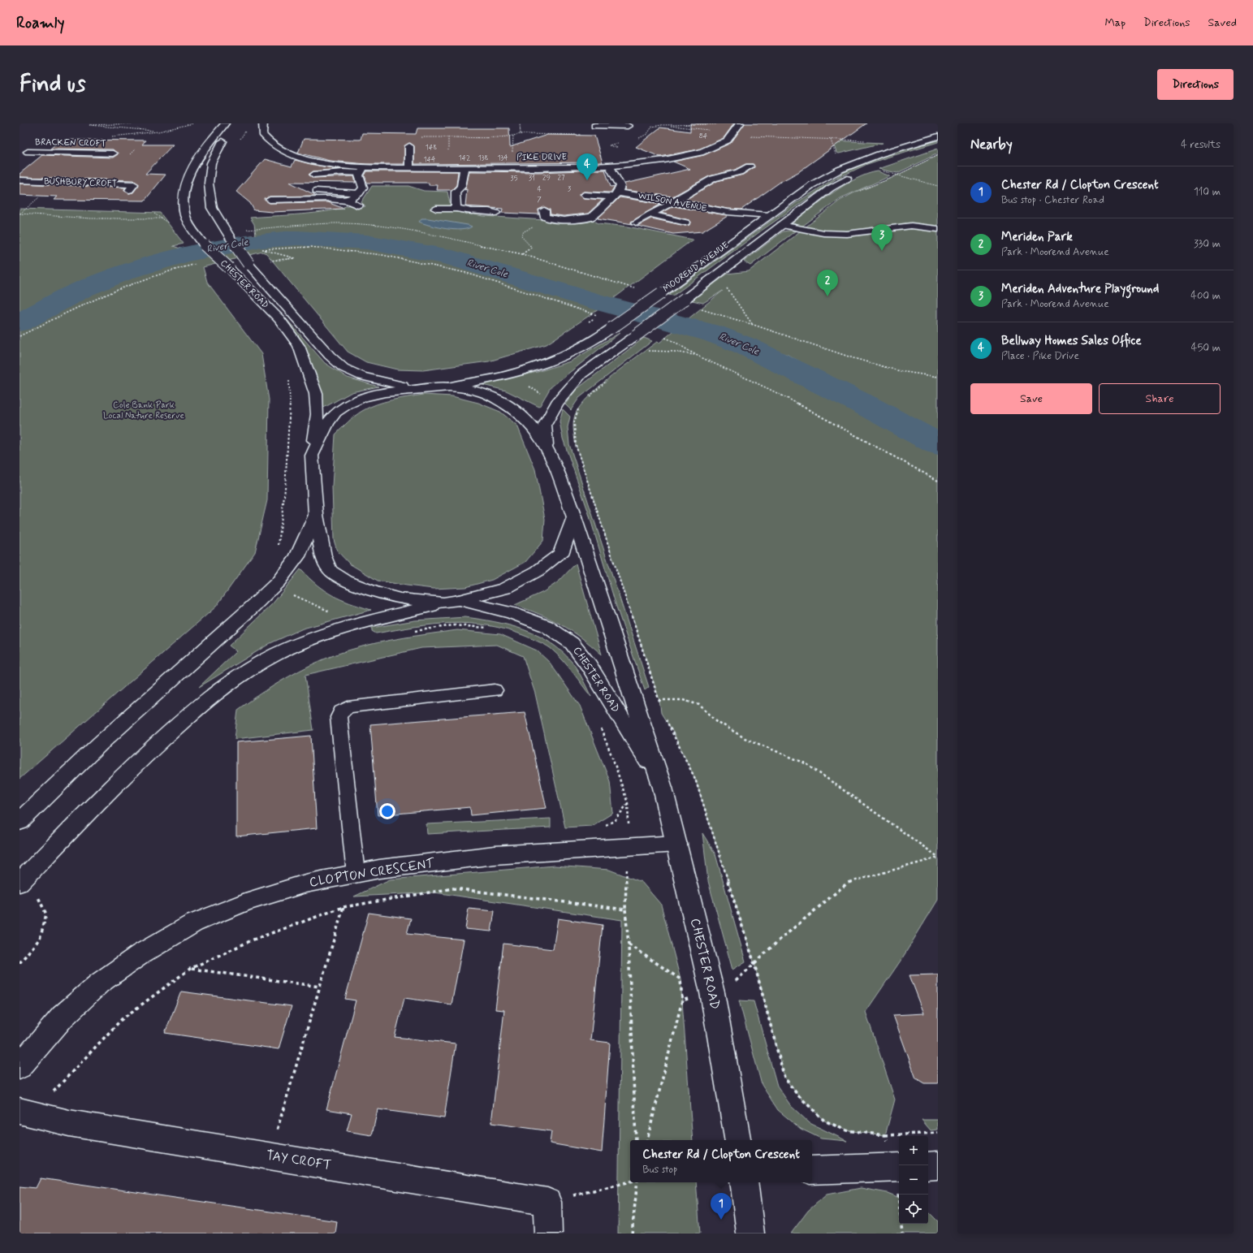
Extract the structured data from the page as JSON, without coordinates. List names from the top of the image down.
{
  "streets": {
    "main road": [
      "BRACKEN CROFT",
      "PIKE DRIVE",
      "BUSHBURY CROFT",
      "WILSON AVENUE",
      "MOOREND AVENUE",
      "CHESTER ROAD",
      "CLOPTON CRESCENT",
      "TAY CROFT"
    ]
  },
  "crossings": [
    ["WILSON AVENUE", "MOOREND AVENUE"],
    ["MOOREND AVENUE", "CHESTER ROAD"],
    ["CHESTER ROAD", "CLOPTON CRESCENT"]
  ],
  "water": ["River Cole"],
  "parks": ["Cole Bank Park Local Nature Reserve"],
  "house_numbers": [
    "84",
    "148",
    "142",
    "138",
    "134",
    "144",
    "29",
    "27",
    "35",
    "31",
    "3",
    "4",
    "7"
  ],
  "page": {
    "header": "Roamly",
    "nav": ["Map", "Directions", "Saved"],
    "buttons": [
      "Directions",
      ["Save", "Share"]
    ],
    "title": "Find us",
    "heading": ["Nearby", "4 results"],
    "pins": [
      "4",
      "3",
      "2",
      "1"
    ],
    "list": [
      {
        "mark": "1",
        "name": "Chester Rd / Clopton Crescent",
        "note": "Bus stop · Chester Road",
        "value": "110 m"
      },
      {
        "mark": "2",
        "name": "Meriden Park",
        "note": "Park · Moorend Avenue",
        "value": "330 m"
      },
      {
        "mark": "3",
        "name": "Meriden Adventure Playground",
        "note": "Park · Moorend Avenue",
        "value": "400 m"
      },
      {
        "mark": "4",
        "name": "Bellway Homes Sales Office",
        "note": "Place · Pike Drive",
        "value": "450 m"
      }
    ],
    "map_buttons": ["+", "−"],
    "popup": ["Chester Rd / Clopton Crescent", "Bus stop"]
  }
}
